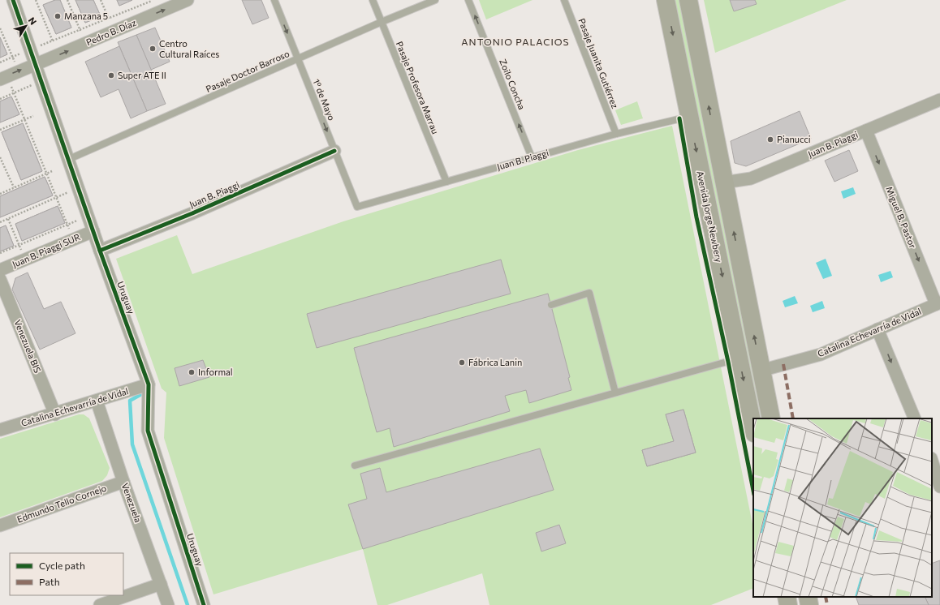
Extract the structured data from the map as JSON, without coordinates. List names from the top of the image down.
{
  "streets": {
    "main road": ["Avenida Jorge Newbery"],
    "street": [
      "Pedro B. Díaz",
      "Juan B. Piaggi",
      "Miguel B. Pastor",
      "Juan B. Piaggi SUR",
      "Uruguay",
      "Catalina Echevarría de Vidal",
      "Venezuela BIS",
      "Venezuela",
      "Edmundo Tello Cornejo"
    ],
    "lane": [
      "Pasaje Juanita Gutiérrez",
      "Pasaje Doctor Barroso",
      "Zoilo Concha",
      "Pasaje Profesora Marrau",
      "1º de Mayo"
    ]
  },
  "crossings": [
    ["Pedro B. Díaz", "Uruguay"],
    ["Pasaje Juanita Gutiérrez", "Juan B. Piaggi"],
    ["Pasaje Doctor Barroso", "Pasaje Profesora Marrau"],
    ["Pasaje Doctor Barroso", "1º de Mayo"],
    ["Pasaje Doctor Barroso", "Uruguay"],
    ["Zoilo Concha", "Juan B. Piaggi"],
    ["Pasaje Profesora Marrau", "Juan B. Piaggi"],
    ["1º de Mayo", "Juan B. Piaggi"],
    ["Juan B. Piaggi", "Avenida Jorge Newbery"],
    ["Juan B. Piaggi", "Miguel B. Pastor"],
    ["Juan B. Piaggi", "Uruguay"],
    ["Miguel B. Pastor", "Catalina Echevarría de Vidal"],
    ["Juan B. Piaggi SUR", "Uruguay"],
    ["Uruguay", "Catalina Echevarría de Vidal"],
    ["Catalina Echevarría de Vidal", "Venezuela BIS"],
    ["Catalina Echevarría de Vidal", "Venezuela"],
    ["Venezuela", "Edmundo Tello Cornejo"]
  ],
  "one_way": [
    "Pedro B. Díaz",
    "Zoilo Concha",
    "1º de Mayo",
    "Miguel B. Pastor"
  ],
  "districts": ["ANTONIO PALACIOS"],
  "places": [
    "Manzana 5",
    "Centro Cultural Raíces",
    "Super ATE II",
    "Pianucci",
    "Fábrica Lanin",
    "Informal"
  ],
  "legend": ["Cycle path", "Path"],
  "north": "top right"
}
